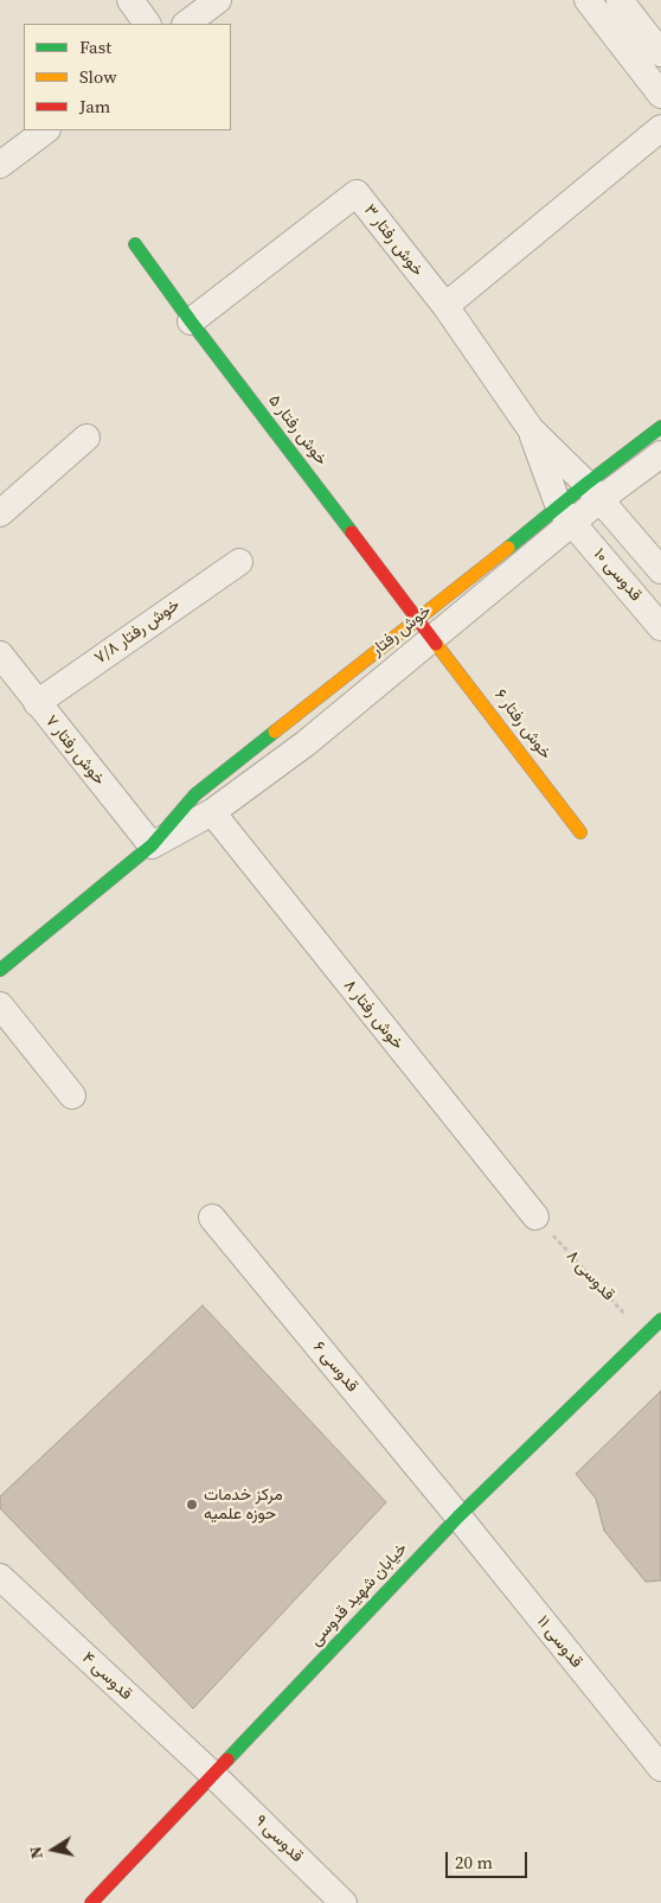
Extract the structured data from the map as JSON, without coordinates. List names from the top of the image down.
{
  "streets": {
    "street": [
      "خوش رفتار ۳",
      "خوش رفتار ۵",
      "قدوسی ۱۰",
      "خوش رفتار",
      "خوش رفتار ۷/۸",
      "خوش رفتار ۶",
      "خوش رفتار ۷",
      "خوش رفتار ۸",
      "قدوسی ۶",
      "خیابان شهید قدوسی",
      "قدوسی ۱۱",
      "قدوسی ۴",
      "قدوسی ۹"
    ],
    "path": ["قدوسی ۸"]
  },
  "crossings": [
    ["خوش رفتار ۳", "خوش رفتار ۵"],
    ["خوش رفتار ۵", "خوش رفتار"],
    ["خوش رفتار ۵", "خوش رفتار ۶"],
    ["قدوسی ۱۰", "خوش رفتار"],
    ["خوش رفتار", "خوش رفتار ۶"],
    ["خوش رفتار", "خوش رفتار ۷"],
    ["خوش رفتار", "خوش رفتار ۸"],
    ["خوش رفتار ۷/۸", "خوش رفتار ۷"],
    ["خوش رفتار ۸", "قدوسی ۸"],
    ["قدوسی ۸", "خیابان شهید قدوسی"],
    ["قدوسی ۶", "خیابان شهید قدوسی"],
    ["قدوسی ۶", "قدوسی ۱۱"],
    ["خیابان شهید قدوسی", "قدوسی ۱۱"],
    ["خیابان شهید قدوسی", "قدوسی ۴"],
    ["خیابان شهید قدوسی", "قدوسی ۹"],
    ["قدوسی ۴", "قدوسی ۹"]
  ],
  "places": ["مرکز خدمات حوزه علمیه"],
  "legend": ["Fast", "Slow", "Jam"],
  "scale_bar": "20 m",
  "north": "left"
}
